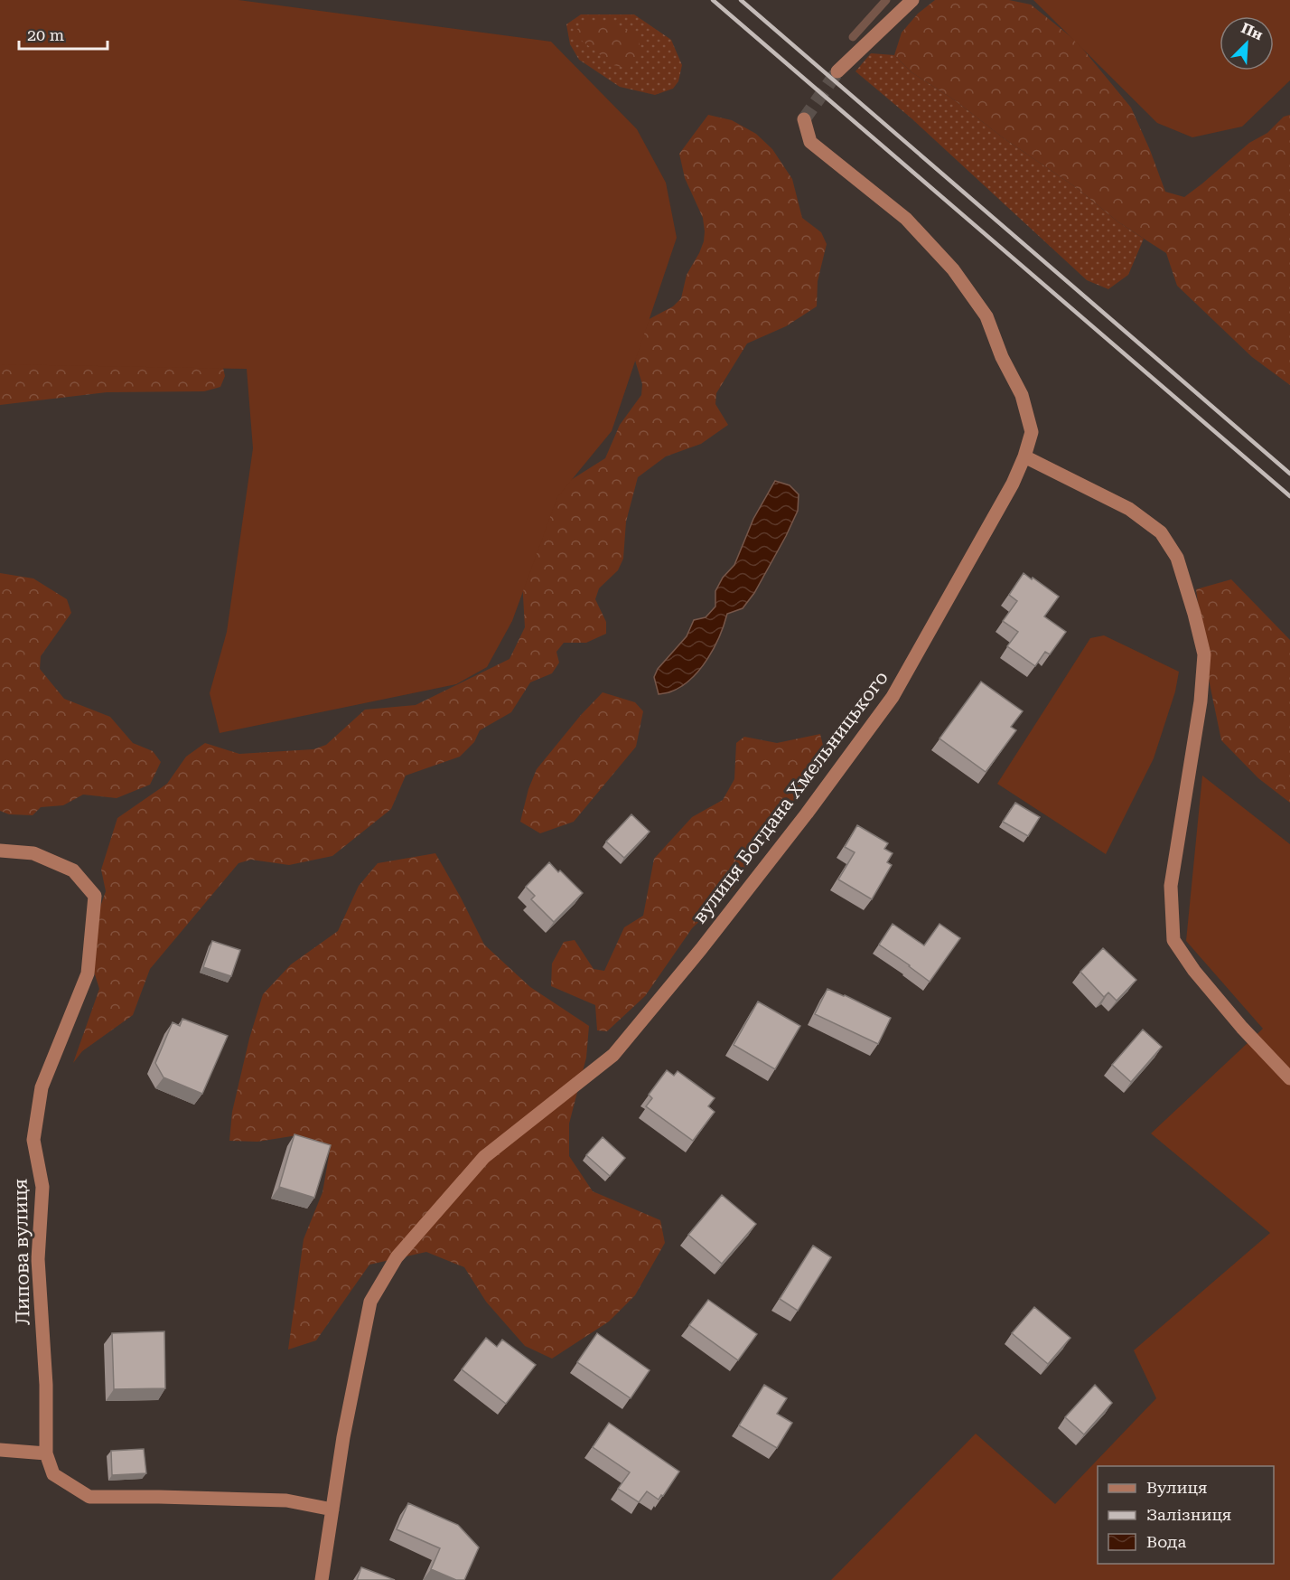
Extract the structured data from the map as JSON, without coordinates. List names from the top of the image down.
{
  "streets": {
    "street": ["вулиця Богдана Хмельницького", "Липова вулиця"]
  },
  "legend": ["Вулиця", "Залізниця", "Вода"],
  "scale_bar": "20 m",
  "north": "top right"
}
